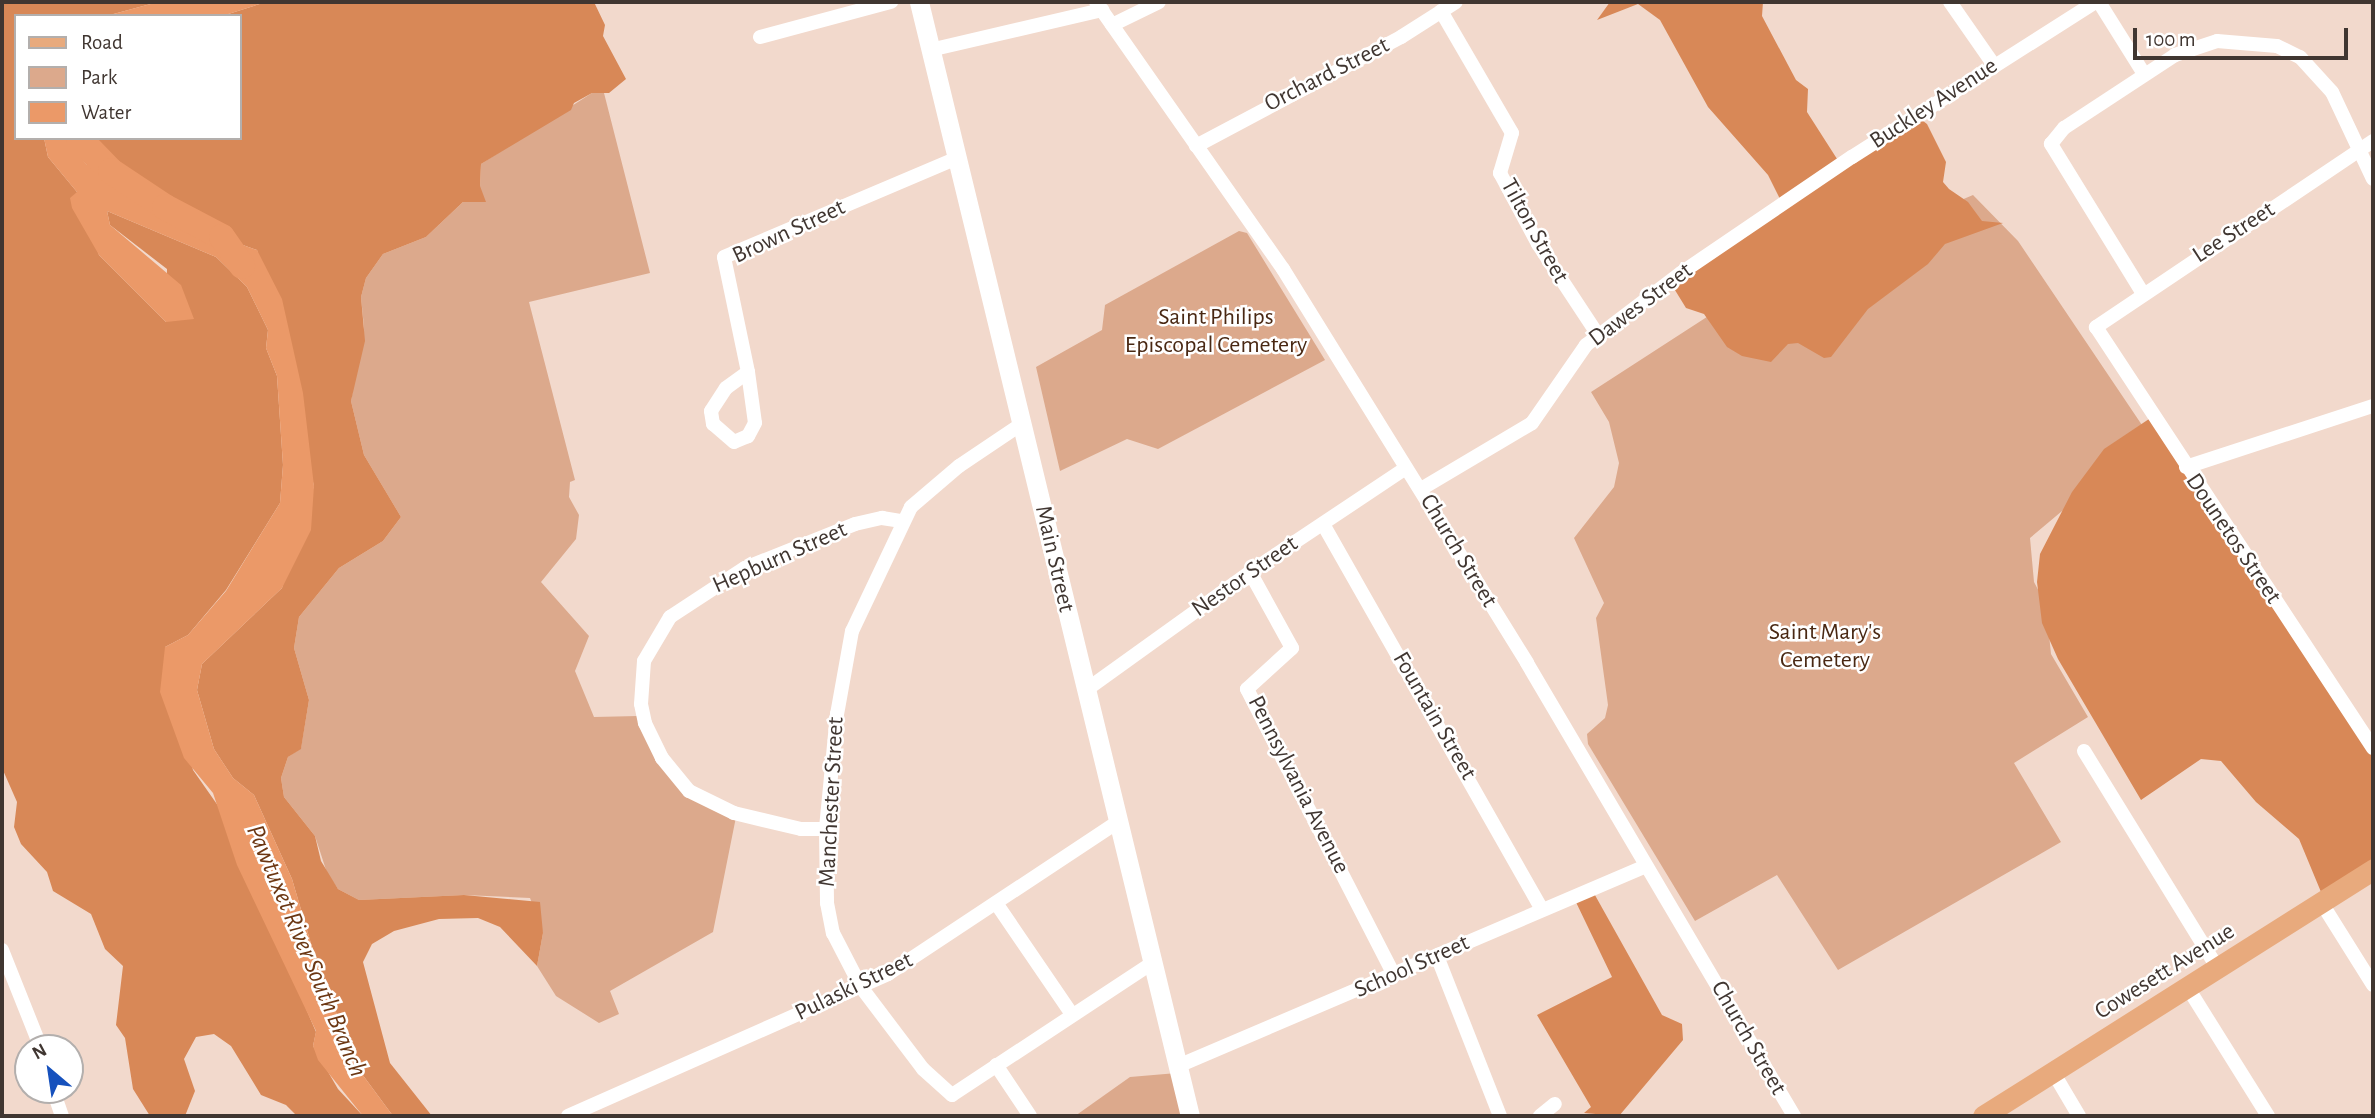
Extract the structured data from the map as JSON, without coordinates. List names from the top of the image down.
{
  "streets": {
    "main road": ["Main Street", "Cowesett Avenue"],
    "street": [
      "Orchard Street",
      "Buckley Avenue",
      "Tilton Street",
      "Brown Street",
      "Lee Street",
      "Dawes Street",
      "Dounetos Street",
      "Church Street",
      "Hepburn Street",
      "Nestor Street",
      "Fountain Street",
      "Pennsylvania Avenue",
      "Manchester Street",
      "School Street",
      "Pulaski Street"
    ]
  },
  "crossings": [
    ["Orchard Street", "Tilton Street"],
    ["Orchard Street", "Church Street"],
    ["Buckley Avenue", "Dawes Street"],
    ["Tilton Street", "Dawes Street"],
    ["Brown Street", "Main Street"],
    ["Lee Street", "Dounetos Street"],
    ["Dawes Street", "Church Street"],
    ["Church Street", "Nestor Street"],
    ["Church Street", "School Street"],
    ["Hepburn Street", "Manchester Street"],
    ["Main Street", "Nestor Street"],
    ["Main Street", "Manchester Street"],
    ["Main Street", "School Street"],
    ["Main Street", "Pulaski Street"],
    ["Nestor Street", "Fountain Street"],
    ["Nestor Street", "Pennsylvania Avenue"],
    ["Fountain Street", "School Street"],
    ["Pennsylvania Avenue", "School Street"],
    ["Manchester Street", "Pulaski Street"]
  ],
  "water": ["Pawtuxet River South Branch"],
  "parks": ["Saint Philips Episcopal Cemetery", "Saint Mary's Cemetery"],
  "legend": ["Road", "Park", "Water"],
  "scale_bar": "100 m",
  "north": "top left"
}
